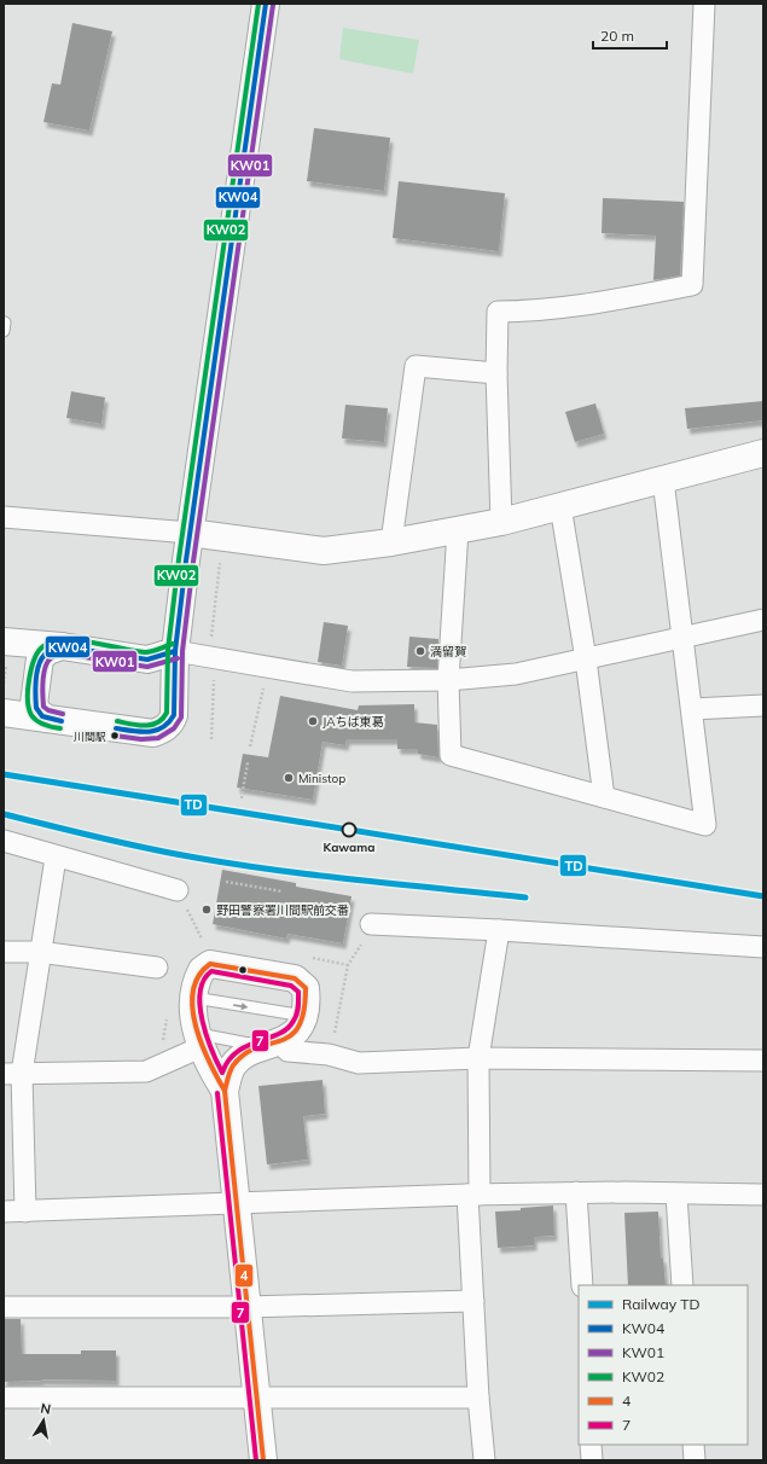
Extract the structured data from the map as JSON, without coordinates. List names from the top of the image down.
{
  "places": [
    "満留賀",
    "JAちば東葛",
    "川間駅",
    "Ministop",
    "Kawama",
    "野田警察署川間駅前交番"
  ],
  "lines": [
    "transit line KW04",
    "transit line KW02",
    "transit line KW01",
    "rail line TD",
    "transit line 4",
    "transit line 7"
  ],
  "legend": [
    "Railway TD",
    "KW04",
    "KW01",
    "KW02",
    "4",
    "7"
  ],
  "scale_bar": "20 m",
  "north": "top"
}
